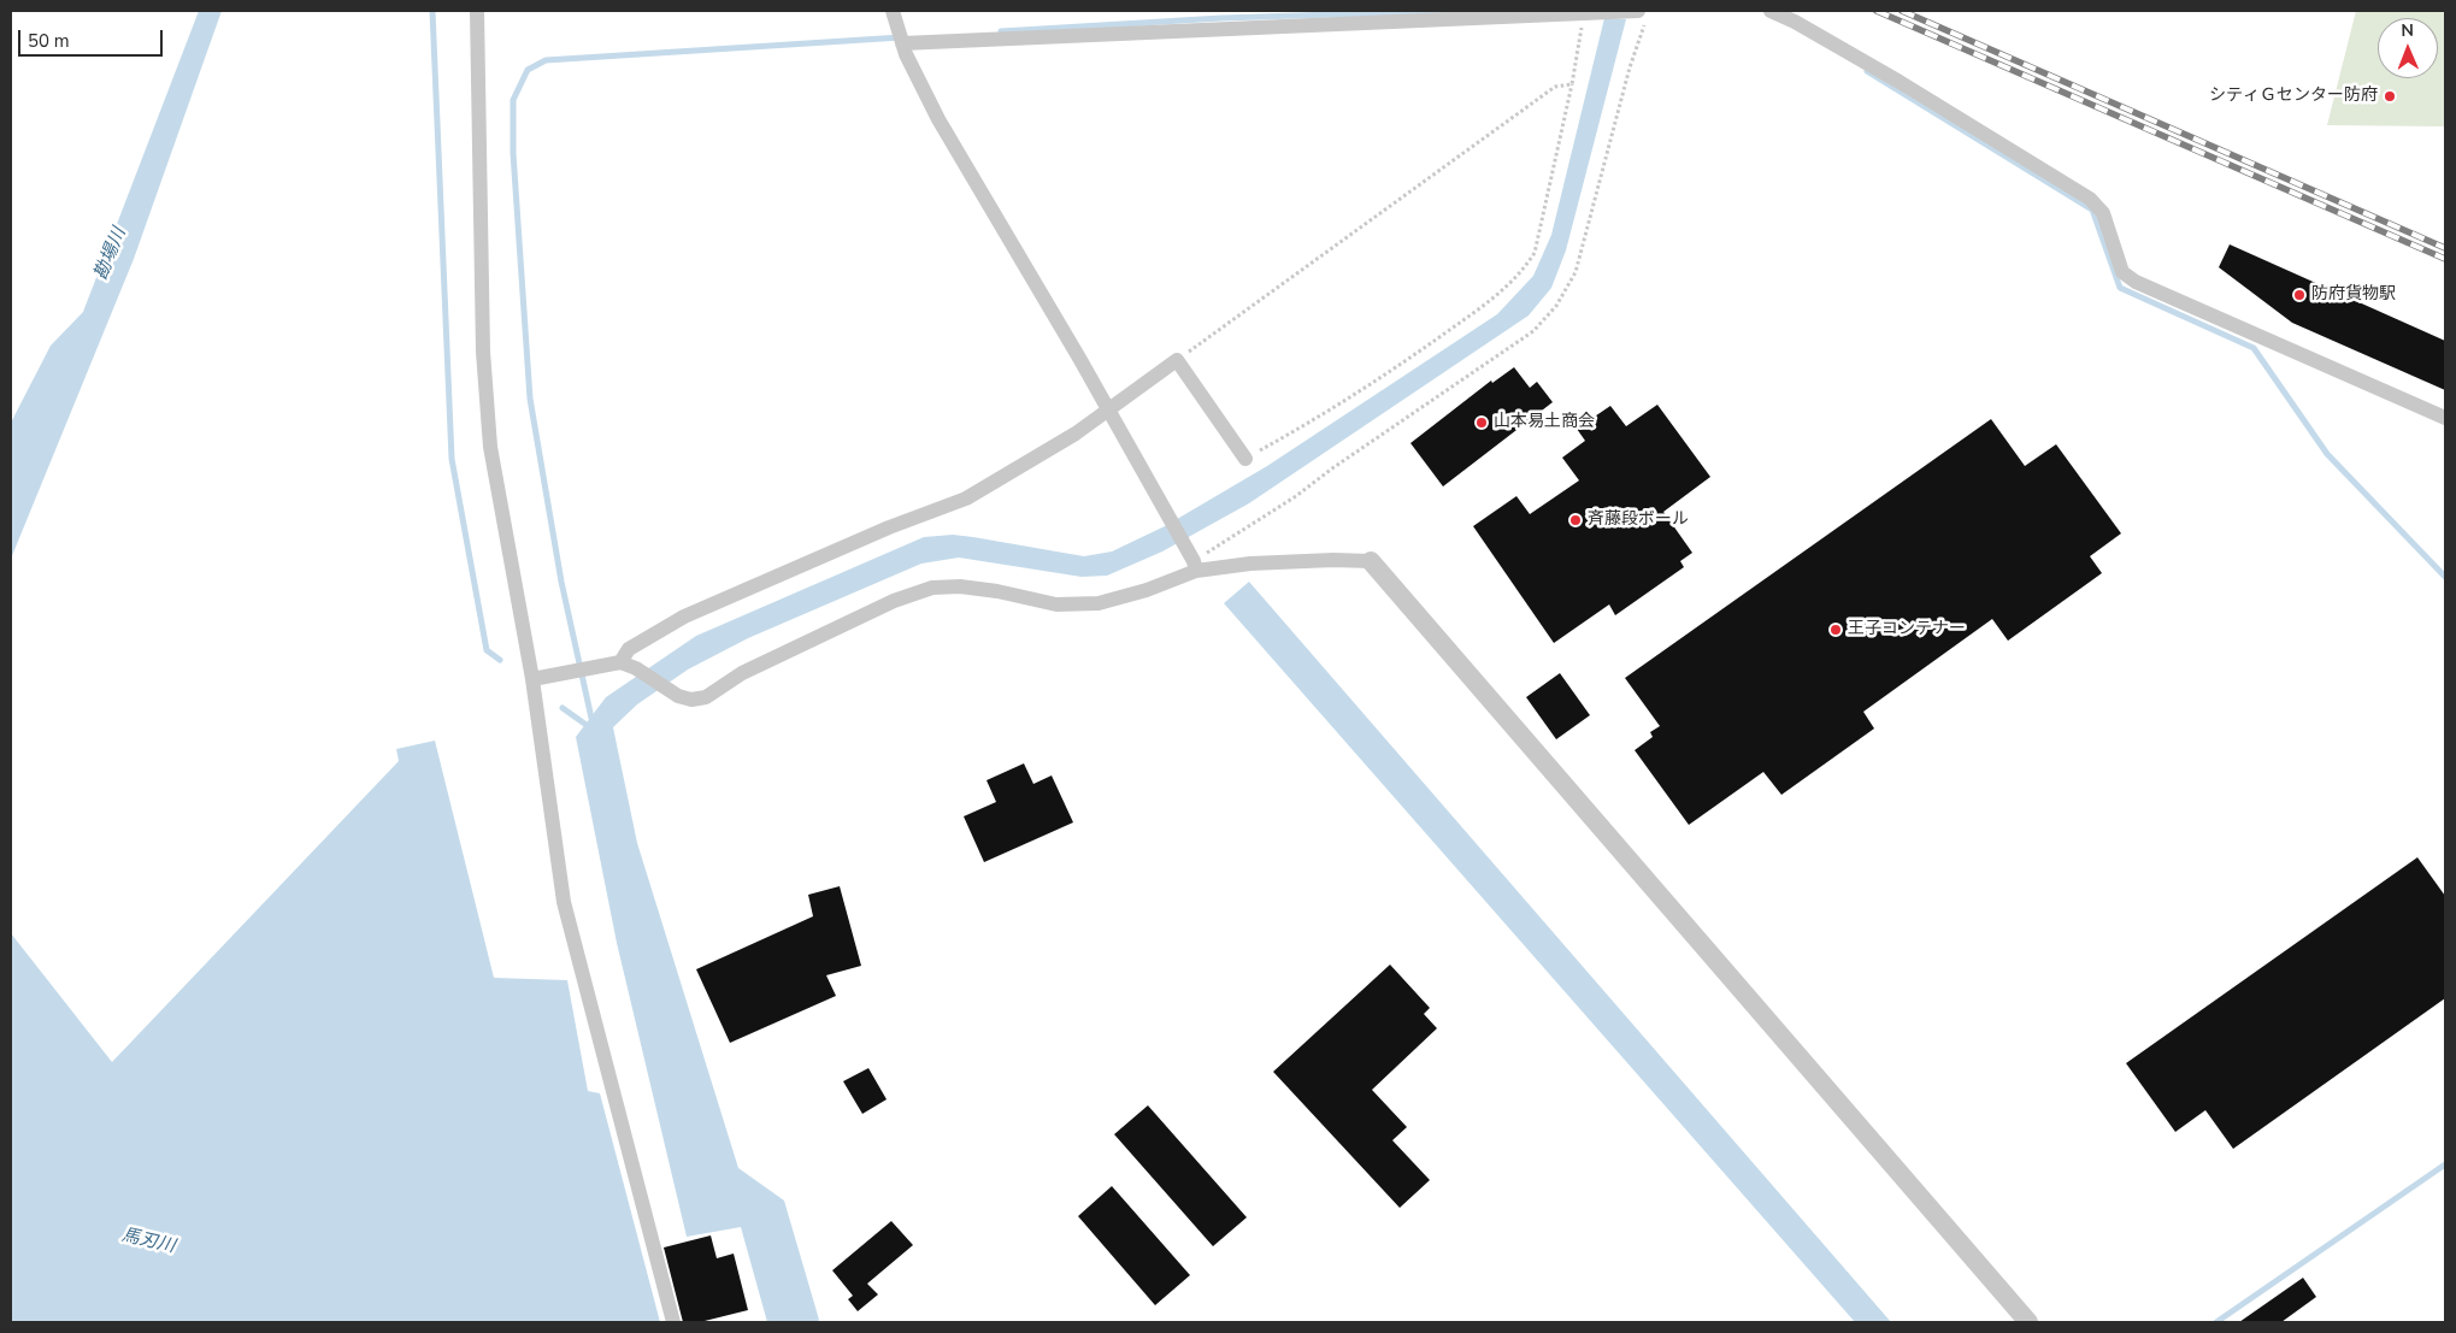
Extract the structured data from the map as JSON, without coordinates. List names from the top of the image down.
{
  "water": ["勘場川", "馬刃川"],
  "places": [
    "シティＧセンター防府",
    "防府貨物駅",
    "山本易土商会",
    "斉藤段ボール",
    "王子コンテナー"
  ],
  "scale_bar": "50 m",
  "north": "top"
}
